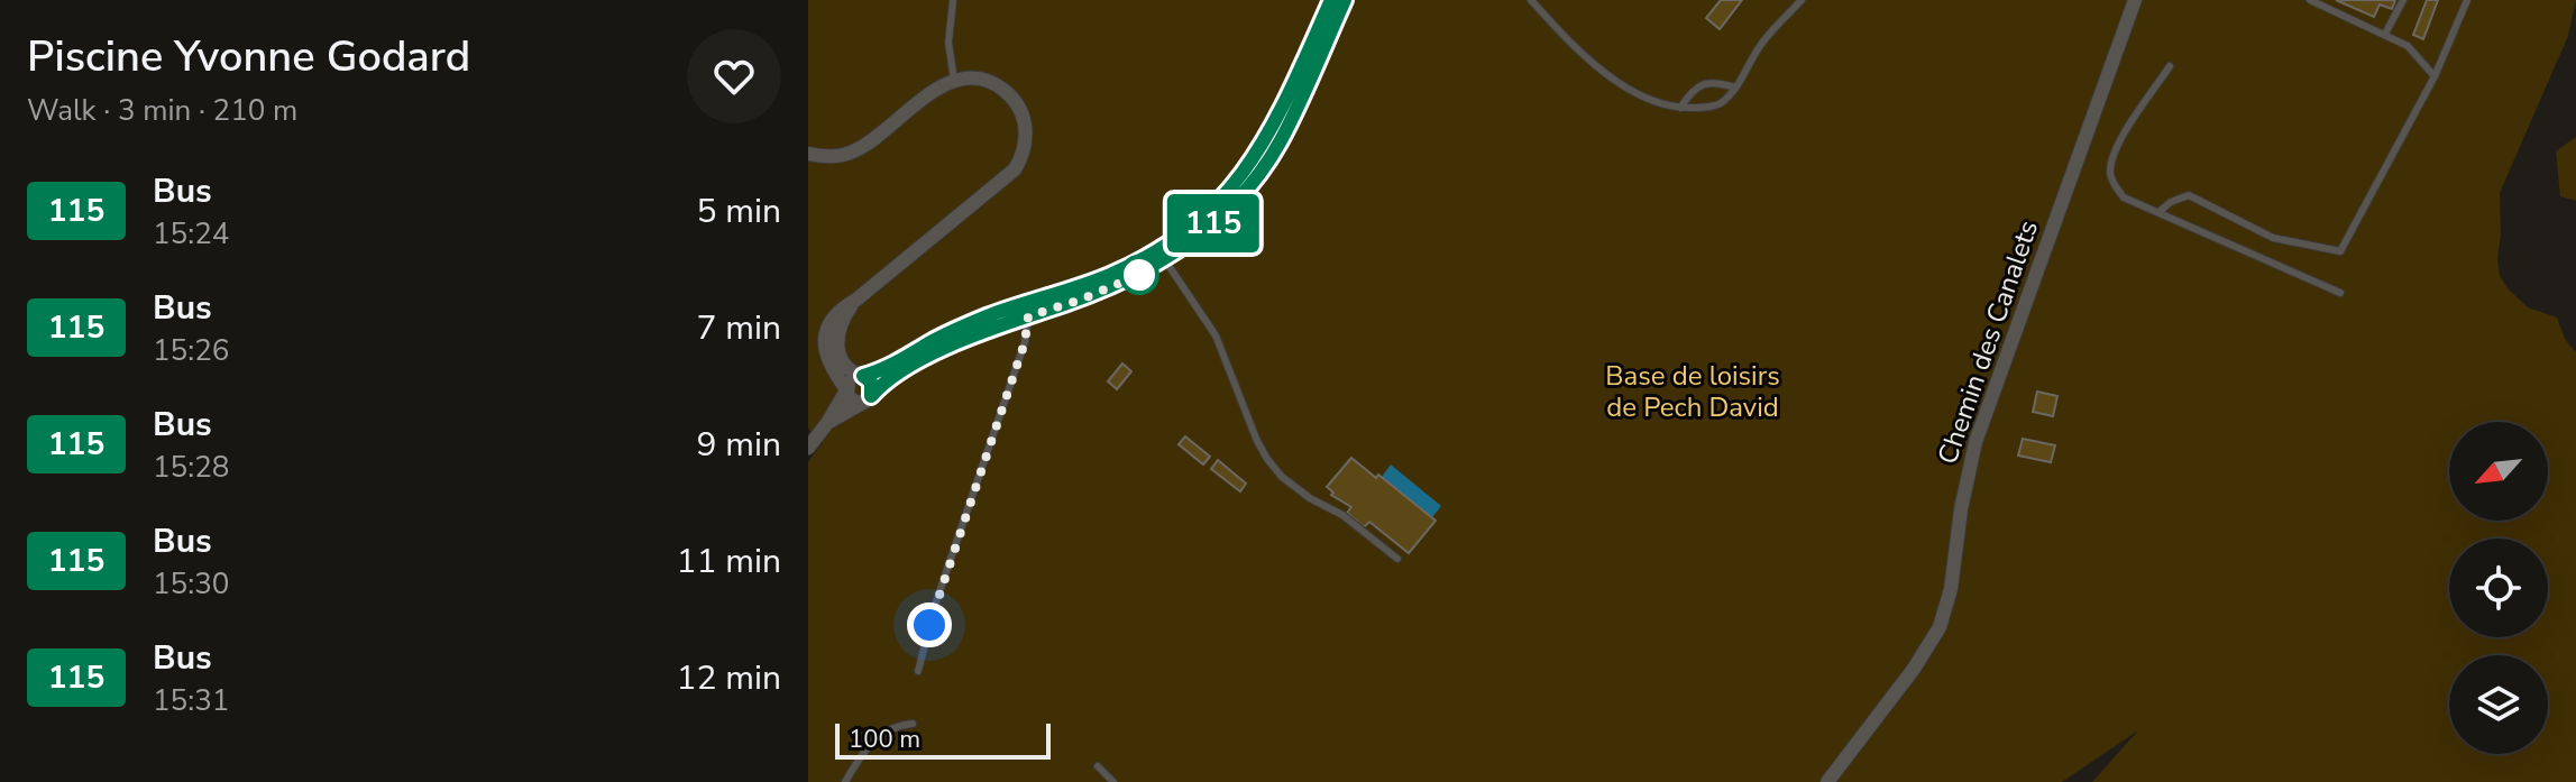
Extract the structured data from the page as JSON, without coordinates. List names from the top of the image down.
{
  "streets": {
    "street": ["Chemin des Canalets"]
  },
  "parks": ["Base de loisirs de Pech David"],
  "lines": ["bus line 115"],
  "scale_bar": "100 m",
  "north": "bottom left",
  "page": {
    "heading": ["Piscine Yvonne Godard", "Walk · 3 min · 210 m"],
    "on_map": "115",
    "list": [
      {
        "mark": "115",
        "name": "Bus",
        "note": "15:24",
        "value": "5 min"
      },
      {
        "mark": "115",
        "name": "Bus",
        "note": "15:26",
        "value": "7 min"
      },
      {
        "mark": "115",
        "name": "Bus",
        "note": "15:28",
        "value": "9 min"
      },
      {
        "mark": "115",
        "name": "Bus",
        "note": "15:30",
        "value": "11 min"
      },
      {
        "mark": "115",
        "name": "Bus",
        "note": "15:31",
        "value": "12 min"
      }
    ],
    "scale": "100 m"
  }
}
